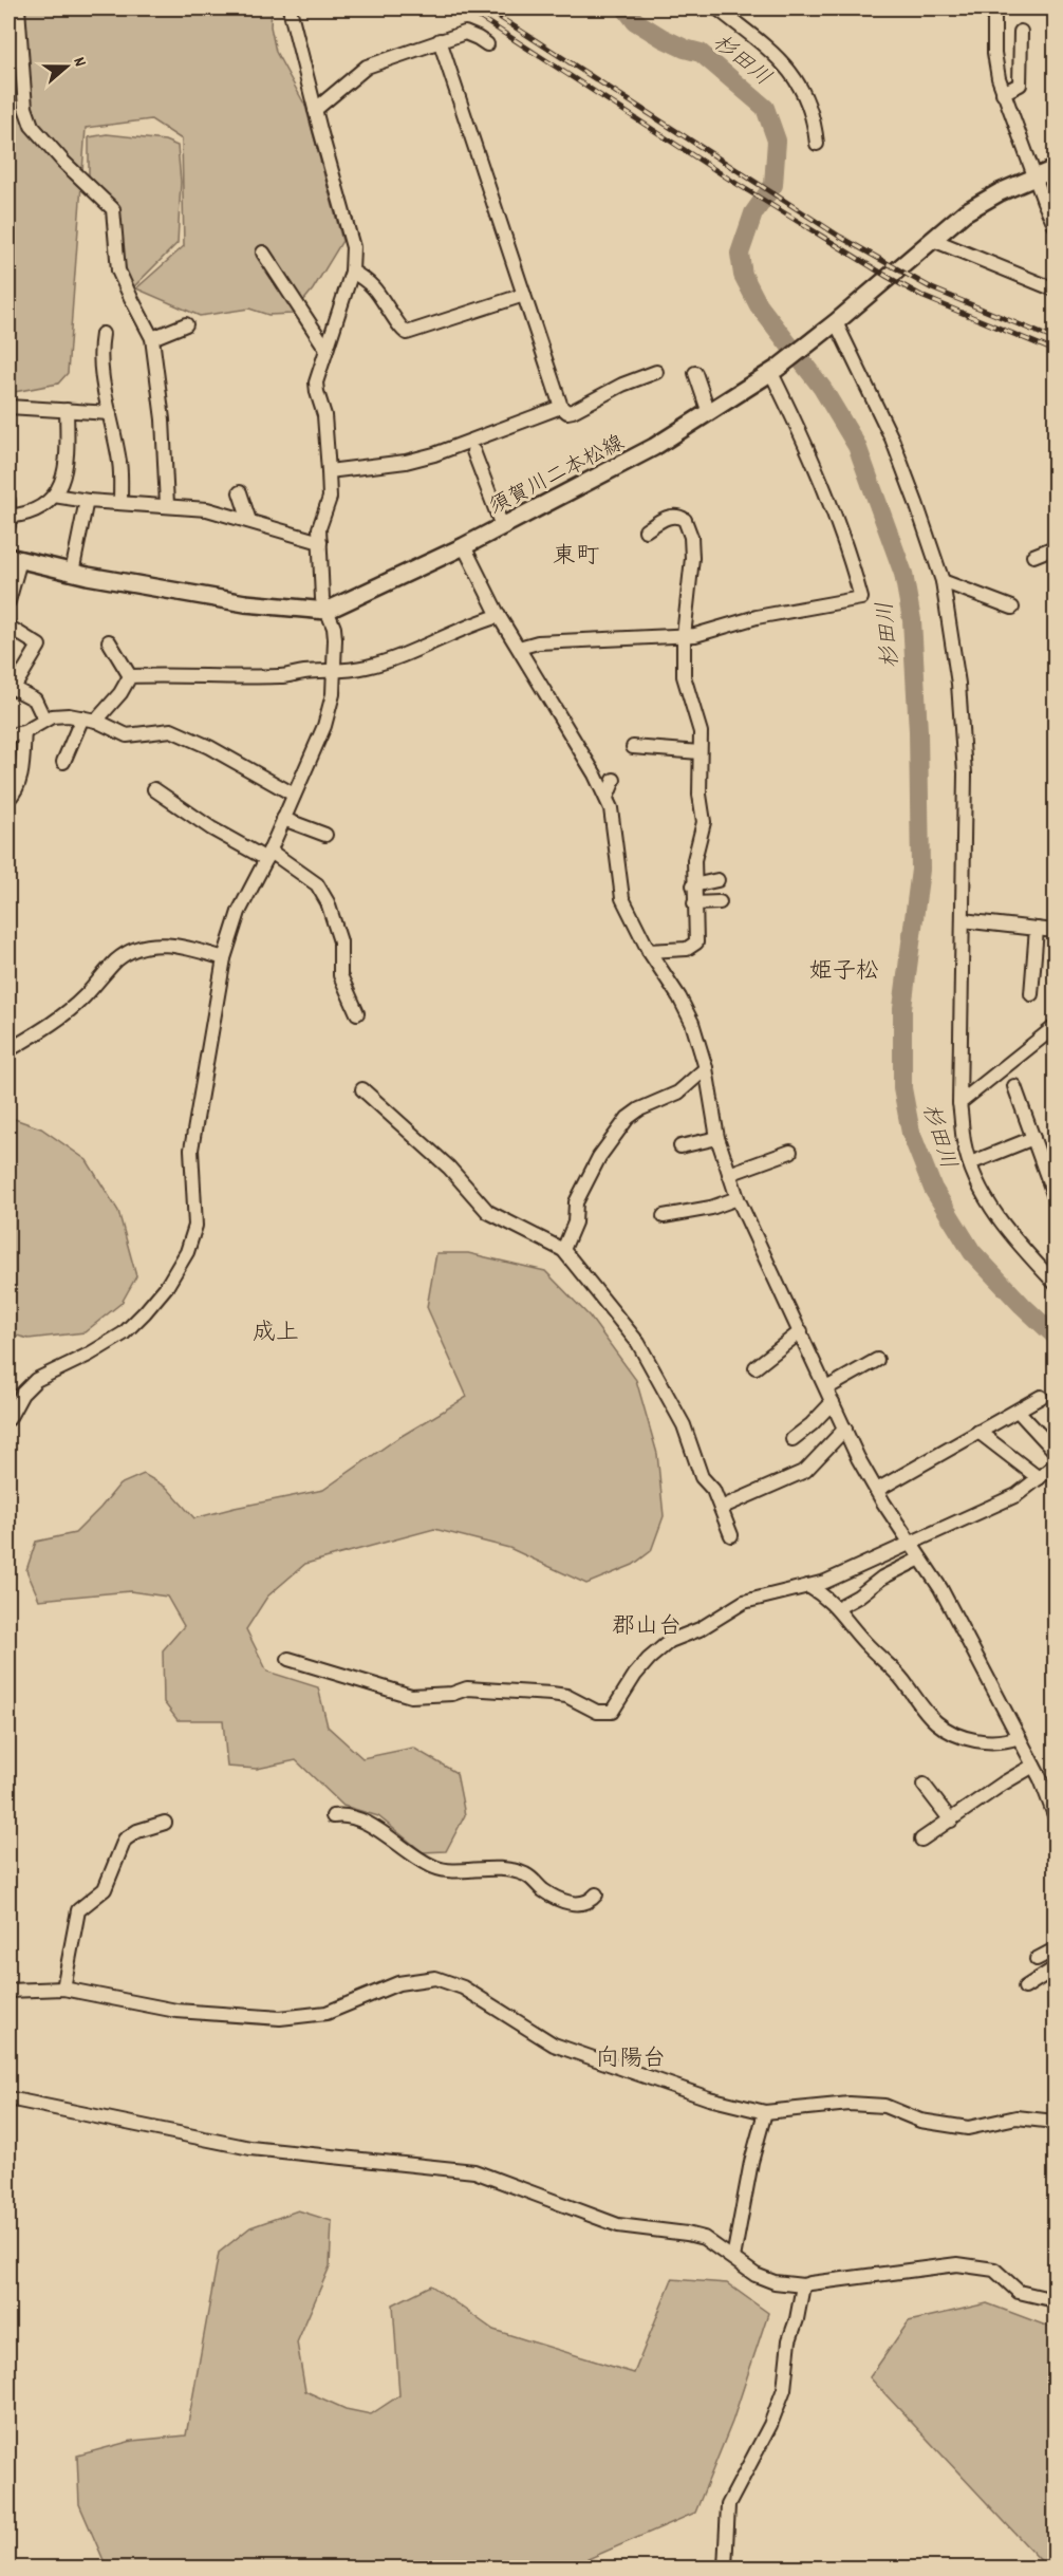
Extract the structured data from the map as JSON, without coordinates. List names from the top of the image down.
{
  "streets": {
    "main road": ["須賀川二本松線"]
  },
  "districts": [
    "東町",
    "姫子松",
    "成上",
    "郡山台",
    "向陽台"
  ],
  "water": ["杉田川"],
  "north": "right"
}
